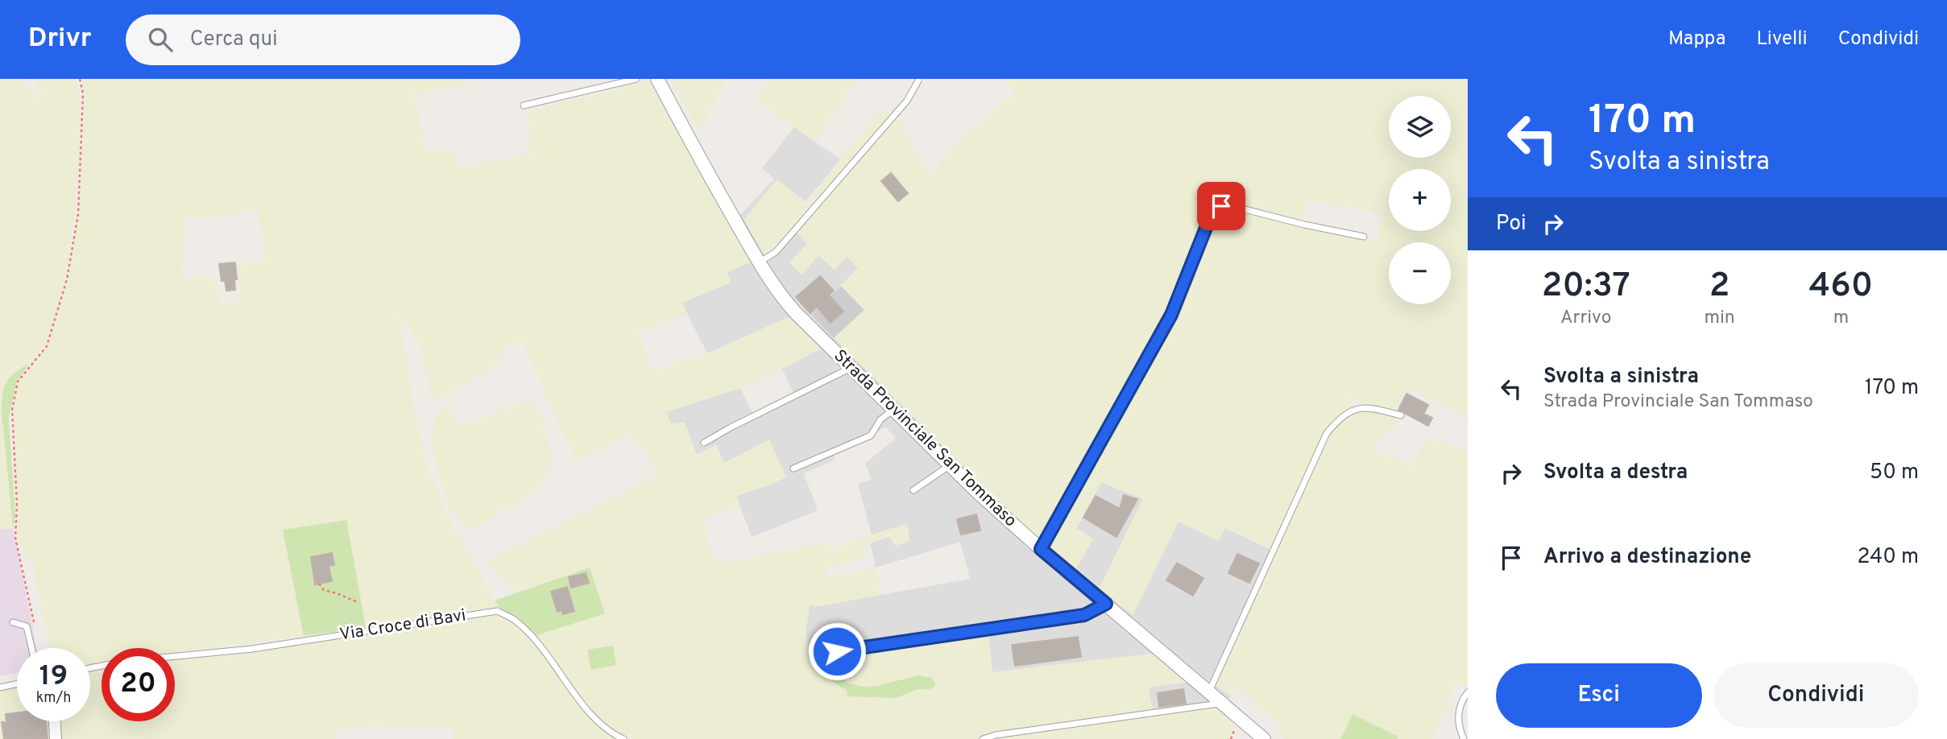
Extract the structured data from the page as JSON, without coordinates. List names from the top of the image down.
{
  "streets": {
    "street": ["Strada Provinciale San Tommaso"],
    "lane": ["Via Croce di Bavi"]
  },
  "page": {
    "header": "Drivr",
    "search": "Cerca qui",
    "nav": ["Mappa", "Livelli", "Condividi"],
    "turn": ["170 m", "Svolta a sinistra"],
    "map_buttons": ["+", "−"],
    "then": "Poi",
    "eta": [
      "20:37",
      "Arrivo",
      "2",
      "min",
      "460",
      "m"
    ],
    "list": [
      {
        "name": "Svolta a sinistra",
        "note": "Strada Provinciale San Tommaso",
        "value": "170 m"
      },
      {
        "name": "Svolta a destra",
        "value": "50 m"
      },
      {
        "name": "Arrivo a destinazione",
        "value": "240 m"
      }
    ],
    "speed": "19 km/h",
    "limit": "20",
    "buttons": ["Esci", "Condividi"]
  }
}
